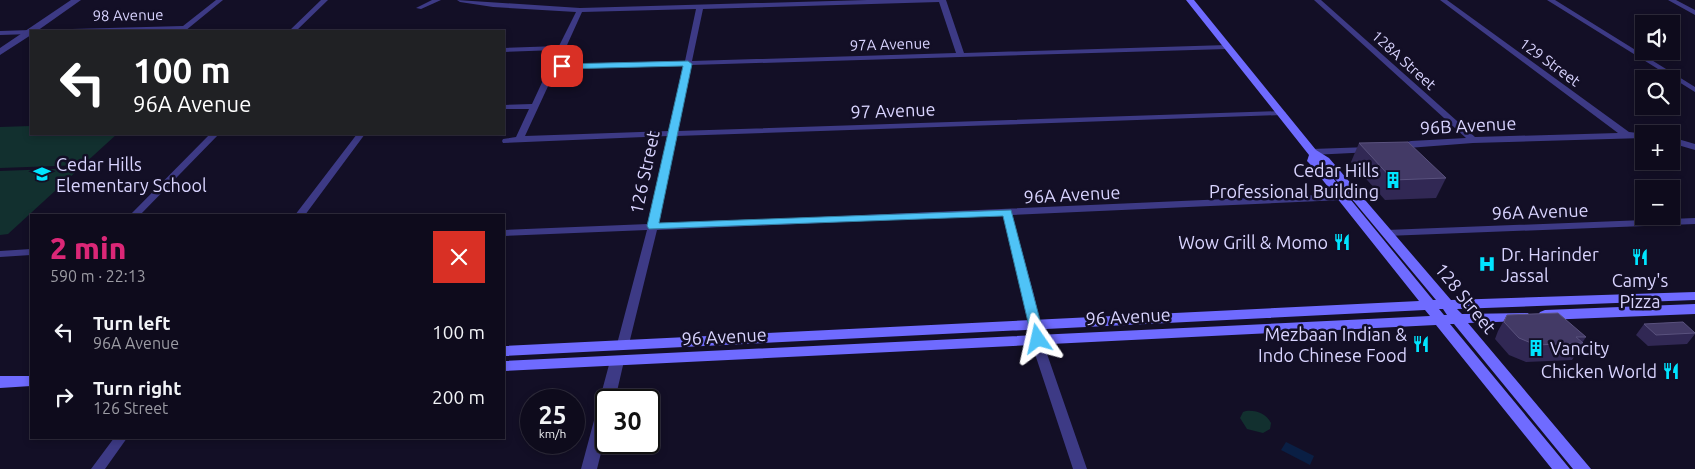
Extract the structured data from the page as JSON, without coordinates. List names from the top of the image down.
{
  "streets": {
    "main road": ["128 Street", "96 Avenue"],
    "street": [
      "97A Avenue",
      "128A Street",
      "129 Street",
      "97 Avenue",
      "96B Avenue",
      "126 Street",
      "96A Avenue"
    ]
  },
  "crossings": [
    ["97A Avenue", "126 Street"],
    ["97A Avenue", "128 Street"],
    ["128A Street", "96B Avenue"],
    ["129 Street", "96B Avenue"],
    ["97 Avenue", "126 Street"],
    ["97 Avenue", "128 Street"],
    ["96B Avenue", "128 Street"],
    ["126 Street", "96A Avenue"],
    ["126 Street", "96 Avenue"],
    ["96A Avenue", "128 Street"],
    ["128 Street", "96 Avenue"]
  ],
  "places": {
    "school or university": ["Cedar Hills Elementary School"],
    "building": ["Cedar Hills Professional Building", "Vancity"],
    "restaurant": [
      "Wow Grill & Momo",
      "Camy's Pizza",
      "Mezbaan Indian & Indo Chinese Food",
      "Chicken World"
    ],
    "hospital": ["Dr. Harinder Jassal"]
  },
  "page": {
    "map_buttons": ["+", "−"],
    "turn": ["100 m", "96A Avenue"],
    "heading": ["2 min", "590 m · 22:13"],
    "list": [
      {
        "name": "Turn left",
        "note": "96A Avenue",
        "value": "100 m"
      },
      {
        "name": "Turn right",
        "note": "126 Street",
        "value": "200 m"
      }
    ],
    "speed": "25 km/h",
    "limit": "30"
  }
}
